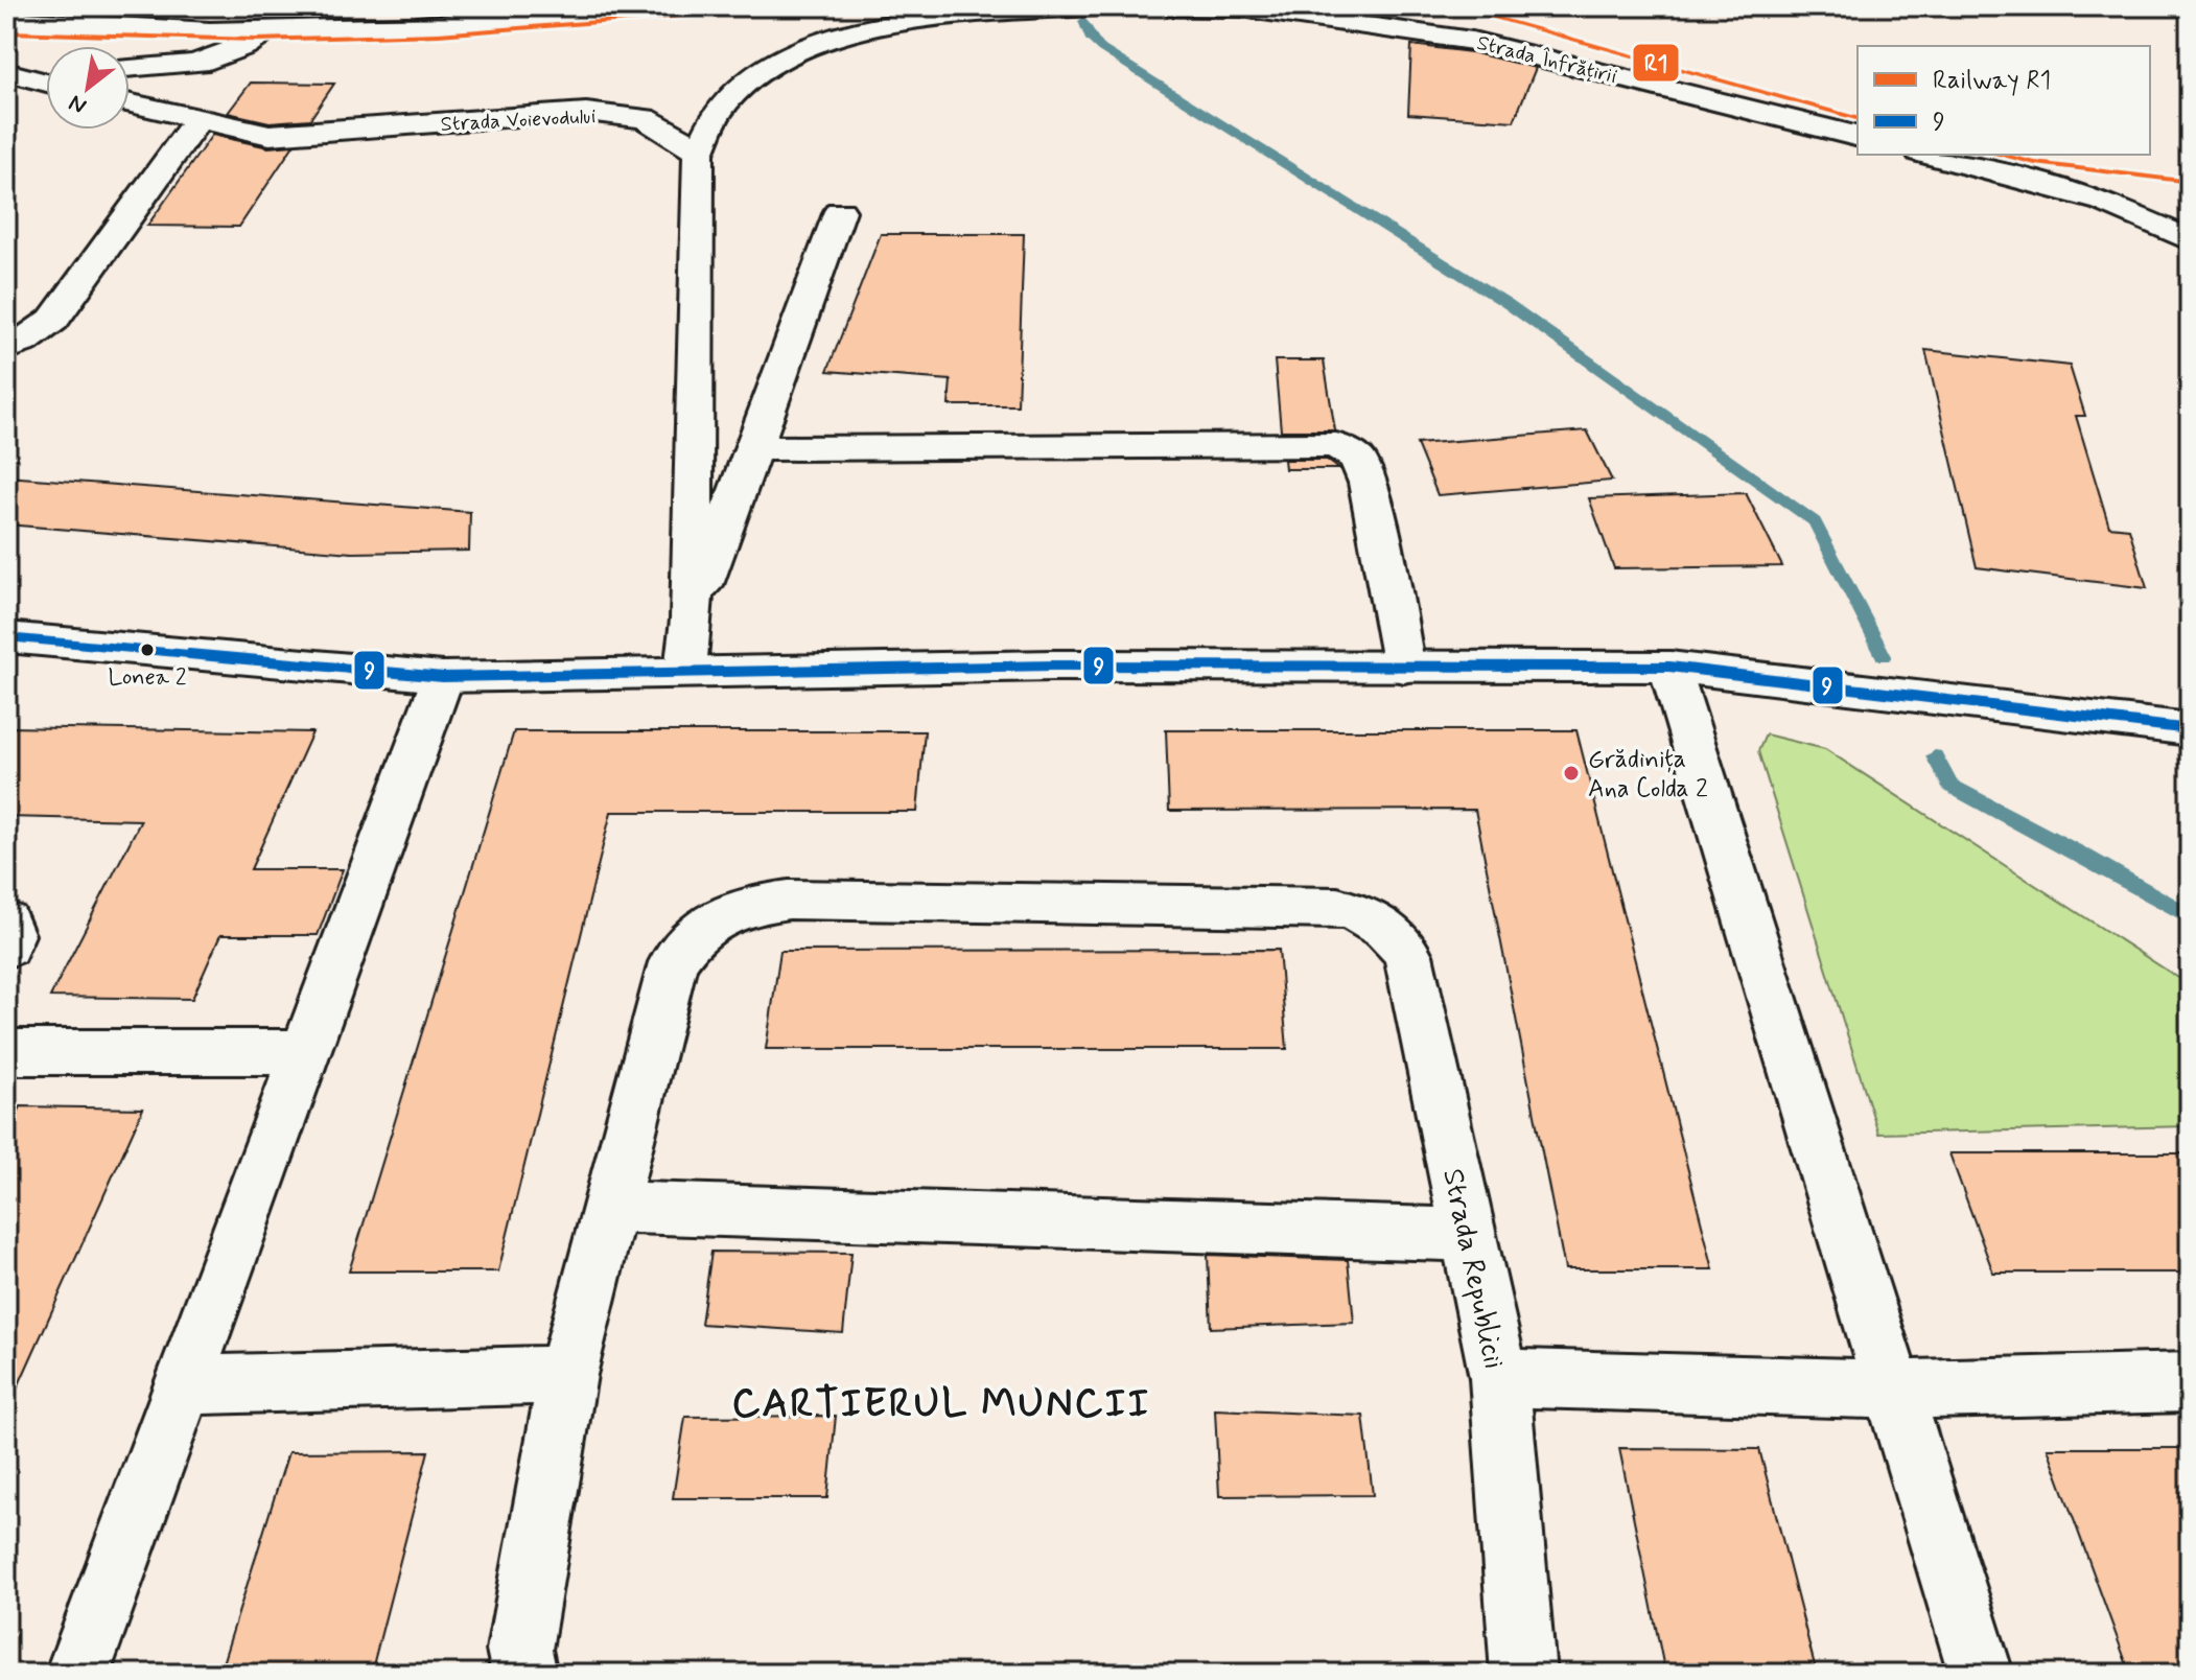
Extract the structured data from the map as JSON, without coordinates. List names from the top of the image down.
{
  "streets": {
    "street": ["Strada Înfrățirii", "Strada Voievodului", "Strada Republicii"]
  },
  "districts": ["CARTIERUL MUNCII"],
  "places": ["Lonea 2", "Grădinița Ana Colda 2"],
  "lines": ["rail line R1", "transit line 9"],
  "legend": ["Railway R1", "9"],
  "north": "bottom left"
}
